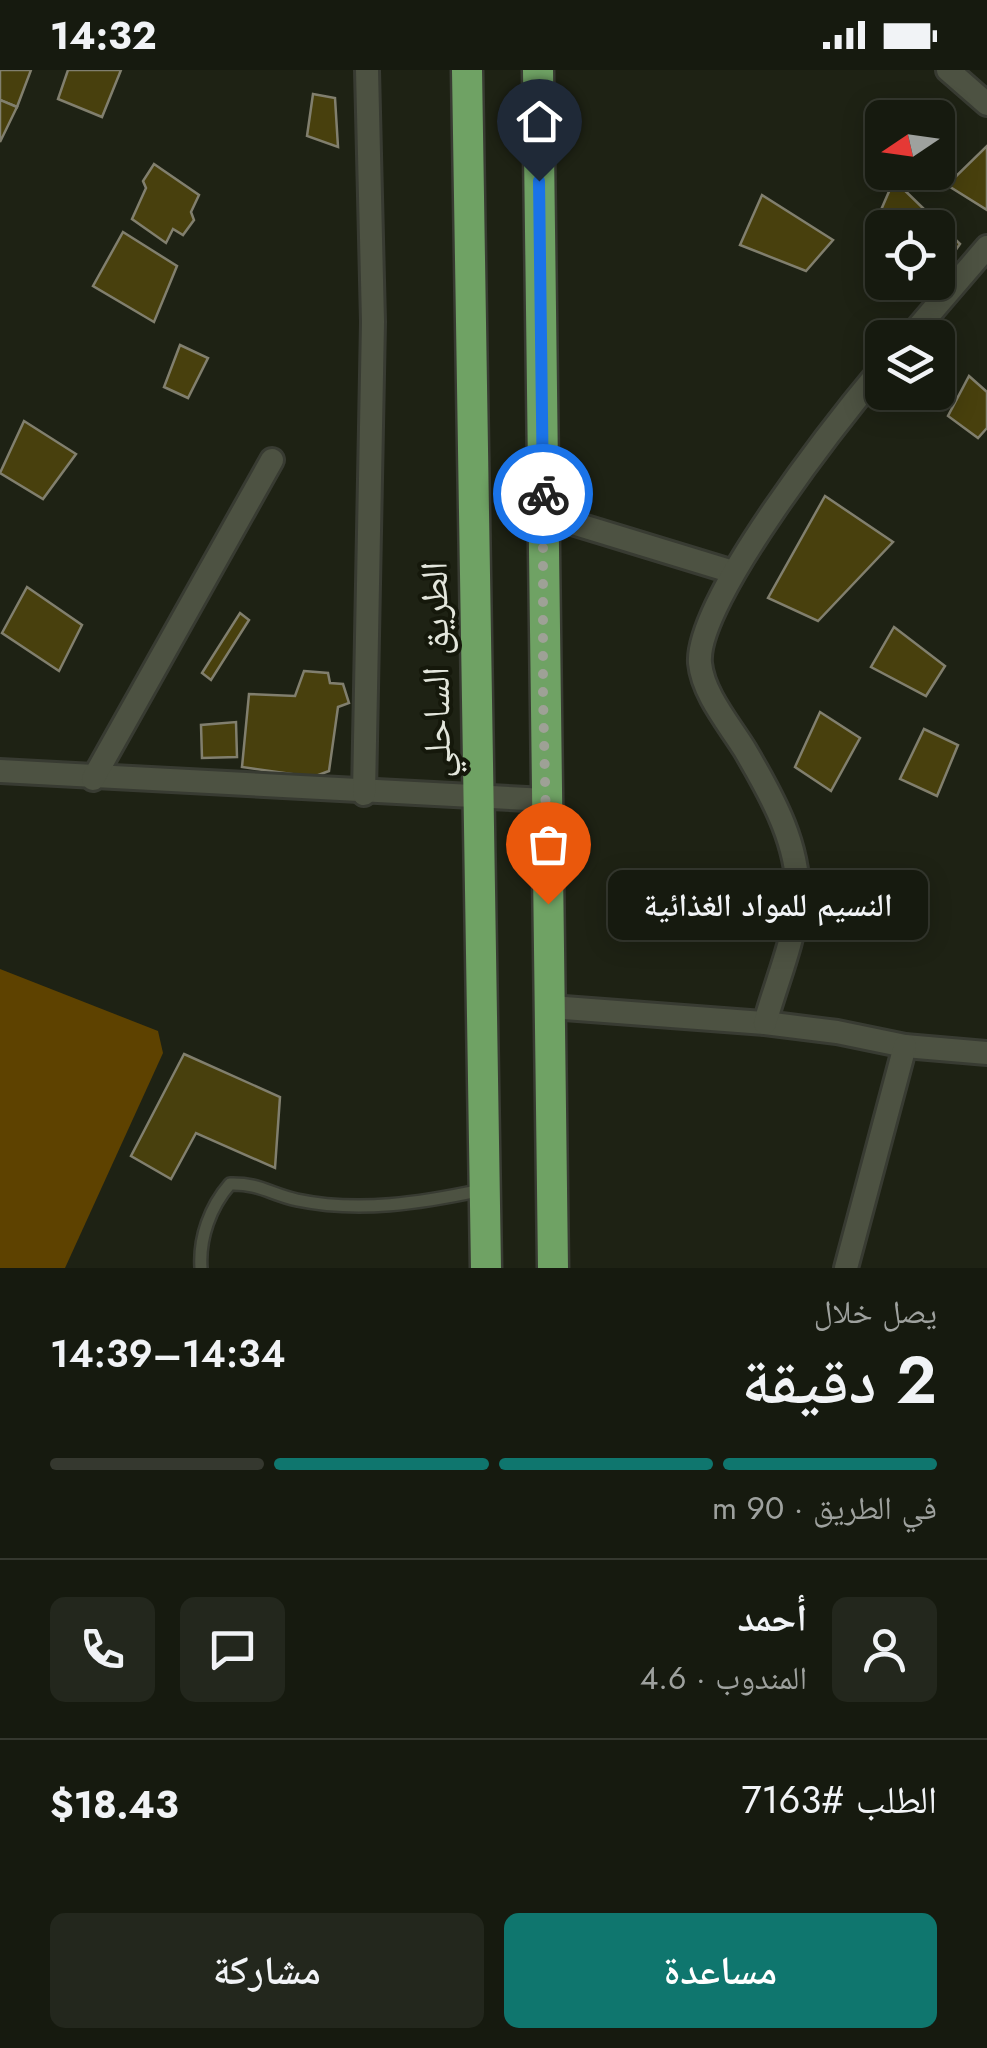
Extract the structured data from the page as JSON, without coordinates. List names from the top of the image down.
{
  "streets": {
    "highway": ["الطريق الساحلي"]
  },
  "places": ["النسيم للمواد الغذائية"],
  "north": "left",
  "page": {
    "status": "14:32",
    "bubble": "النسيم للمواد الغذائية",
    "heading": ["2 دقيقة", "يصل خلال", "14:34–14:39"],
    "panel": [
      "أحمد",
      "المندوب · 4.6",
      "الطلب #7163",
      "$18.43"
    ],
    "bar": "في الطريق · 90 m",
    "buttons": ["مساعدة", "مشاركة"]
  }
}
